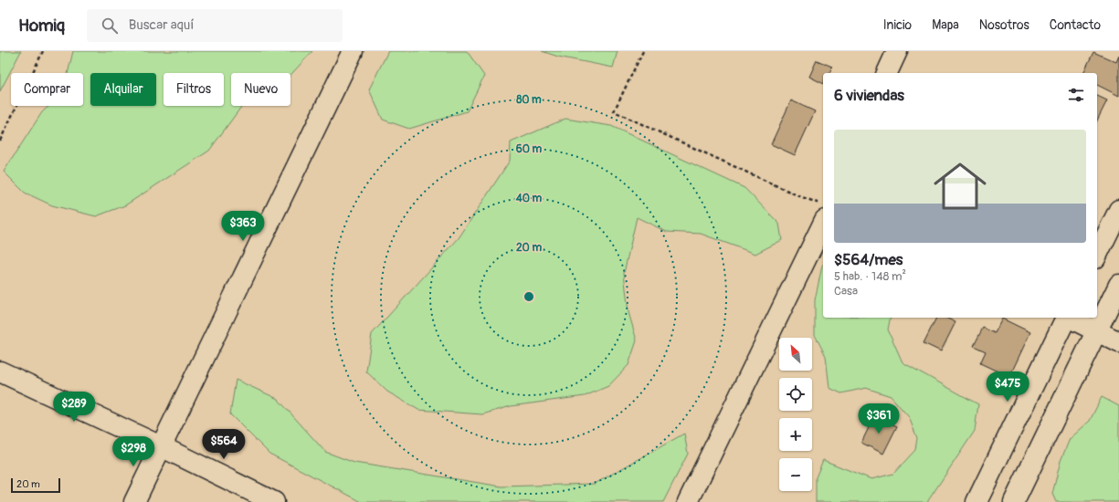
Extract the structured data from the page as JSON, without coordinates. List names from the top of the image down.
{
  "scale_bar": "20 m",
  "north": "top left",
  "page": {
    "header": "Homiq",
    "search": "Buscar aquí",
    "nav": [
      "Inicio",
      "Mapa",
      "Nosotros",
      "Contacto"
    ],
    "chip": [
      "Comprar",
      "Alquilar",
      "Filtros",
      "Nuevo"
    ],
    "heading": "6 viviendas",
    "list": [
      {
        "name": "$564/mes",
        "note": "5 hab. · 148 m² · Casa"
      }
    ],
    "price": [
      "$363",
      "$475",
      "$289",
      "$361",
      "$564",
      "$298"
    ],
    "map_buttons": ["+", "−"],
    "scale": "20 m"
  },
  "rings": [
    "80 m",
    "60 m",
    "40 m",
    "20 m"
  ]
}
